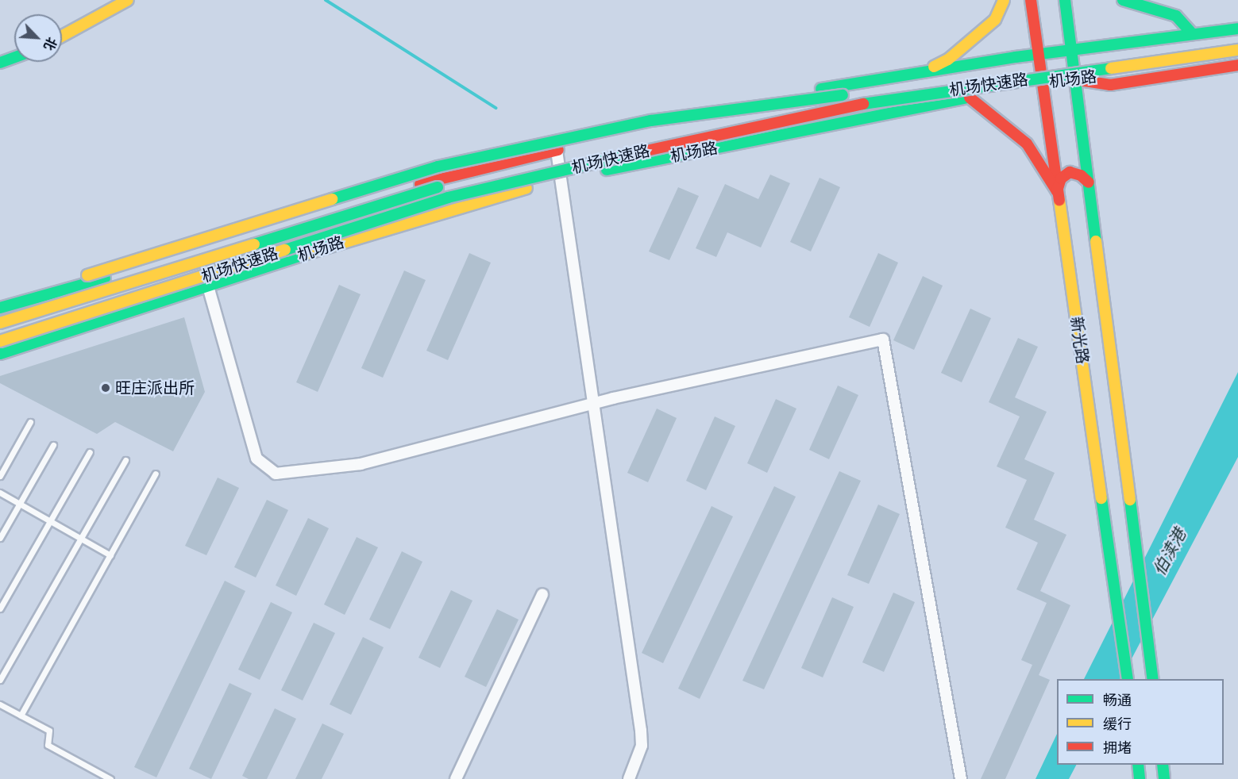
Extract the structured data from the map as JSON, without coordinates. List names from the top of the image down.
{
  "streets": {
    "main road": ["机场路", "机场快速路", "新光路"]
  },
  "crossings": [
    ["机场路", "新光路"]
  ],
  "water": ["伯渎港"],
  "places": ["旺庄派出所"],
  "legend": ["畅通", "缓行", "拥堵"],
  "north": "bottom right"
}
